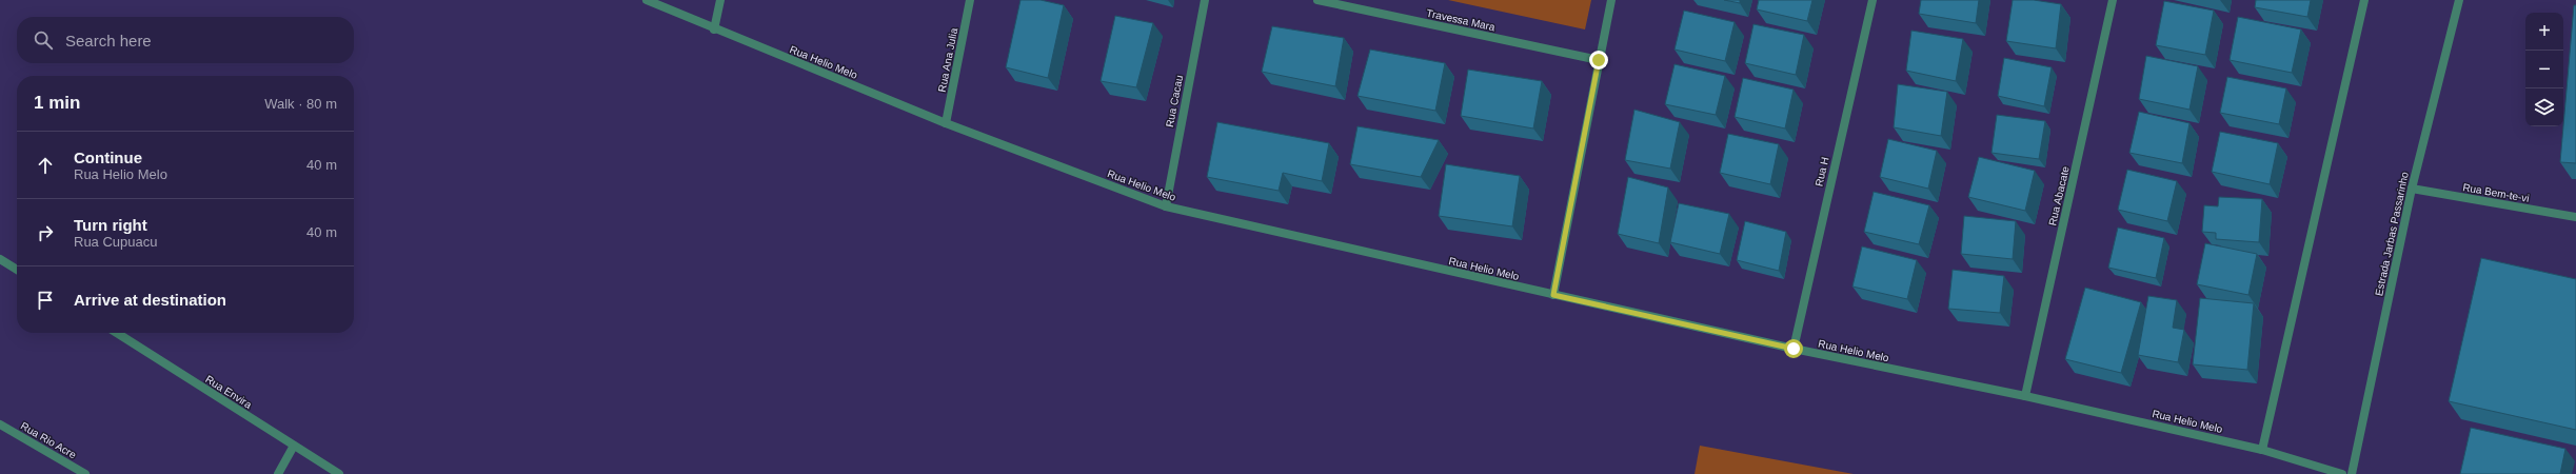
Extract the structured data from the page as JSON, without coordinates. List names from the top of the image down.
{
  "streets": {
    "street": [
      "Travessa Mara",
      "Rua Ana Julia",
      "Rua Helio Melo",
      "Rua Cacau",
      "Rua H",
      "Rua Bem-te-vi",
      "Rua Abacate",
      "Estrada Jarbas Passarinho",
      "Rua Envira",
      "Rua Rio Acre"
    ]
  },
  "crossings": [
    ["Rua Ana Julia", "Rua Helio Melo"],
    ["Rua Helio Melo", "Rua Cacau"],
    ["Rua Helio Melo", "Rua H"],
    ["Rua Helio Melo", "Rua Abacate"],
    ["Rua Bem-te-vi", "Estrada Jarbas Passarinho"]
  ],
  "page": {
    "map_buttons": ["+", "−"],
    "search": "Search here",
    "heading": ["1 min", "Walk · 80 m"],
    "list": [
      ["Continue", "Rua Helio Melo", "40 m"],
      ["Turn right", "Rua Cupuacu", "40 m"],
      "Arrive at destination"
    ]
  }
}
